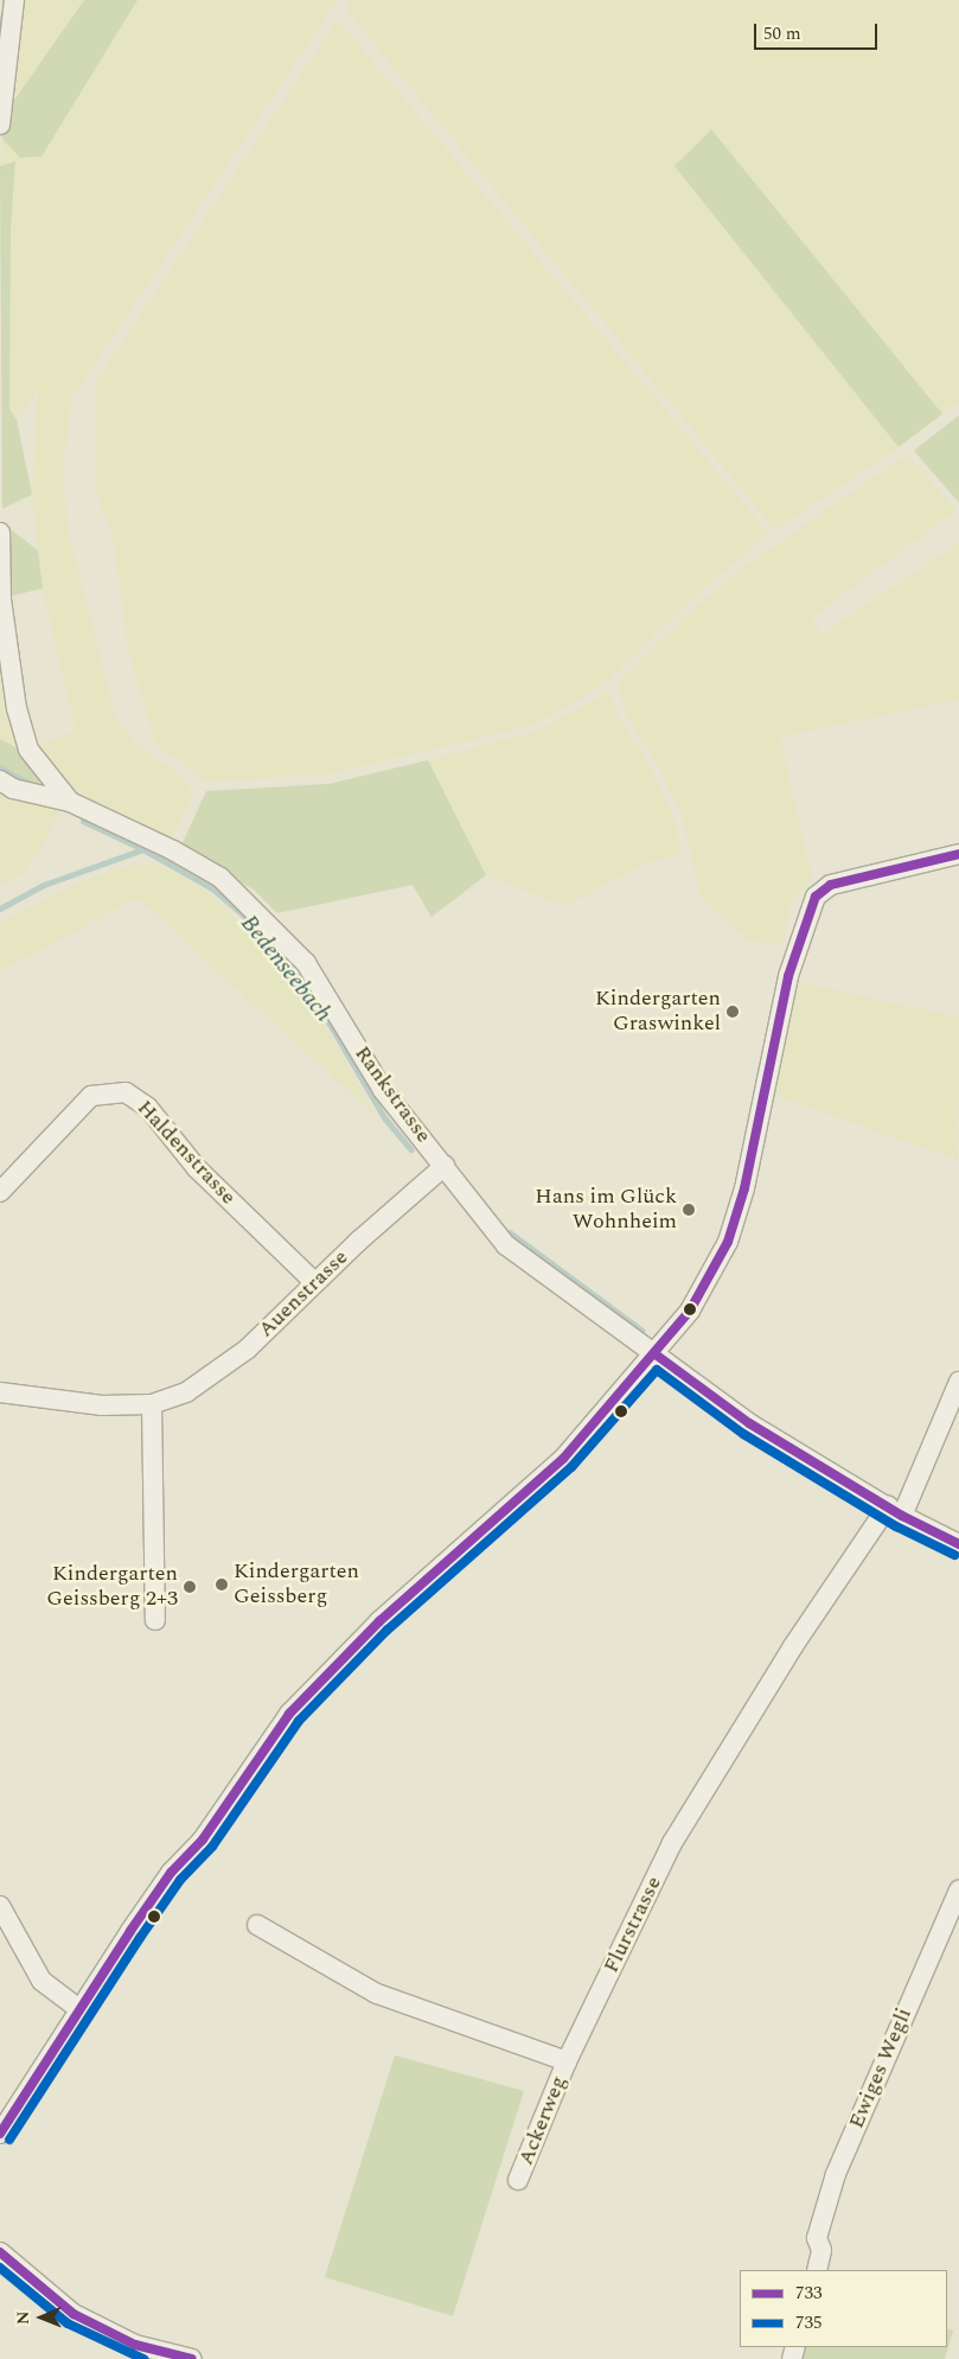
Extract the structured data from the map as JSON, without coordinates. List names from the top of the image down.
{
  "streets": {
    "street": [
      "Rankstrasse",
      "Haldenstrasse",
      "Auenstrasse",
      "Flurstrasse",
      "Ewiges Wegli",
      "Ackerweg"
    ]
  },
  "crossings": [
    ["Rankstrasse", "Auenstrasse"],
    ["Rankstrasse", "Flurstrasse"],
    ["Haldenstrasse", "Auenstrasse"],
    ["Flurstrasse", "Ackerweg"]
  ],
  "water": ["Bedenseebach"],
  "places": [
    "Kindergarten Graswinkel",
    "Hans im Glück Wohnheim",
    "Kindergarten Geissberg",
    "Kindergarten Geissberg 2+3"
  ],
  "lines": ["transit line 733", "transit line 735"],
  "legend": ["733", "735"],
  "scale_bar": "50 m",
  "north": "left"
}
